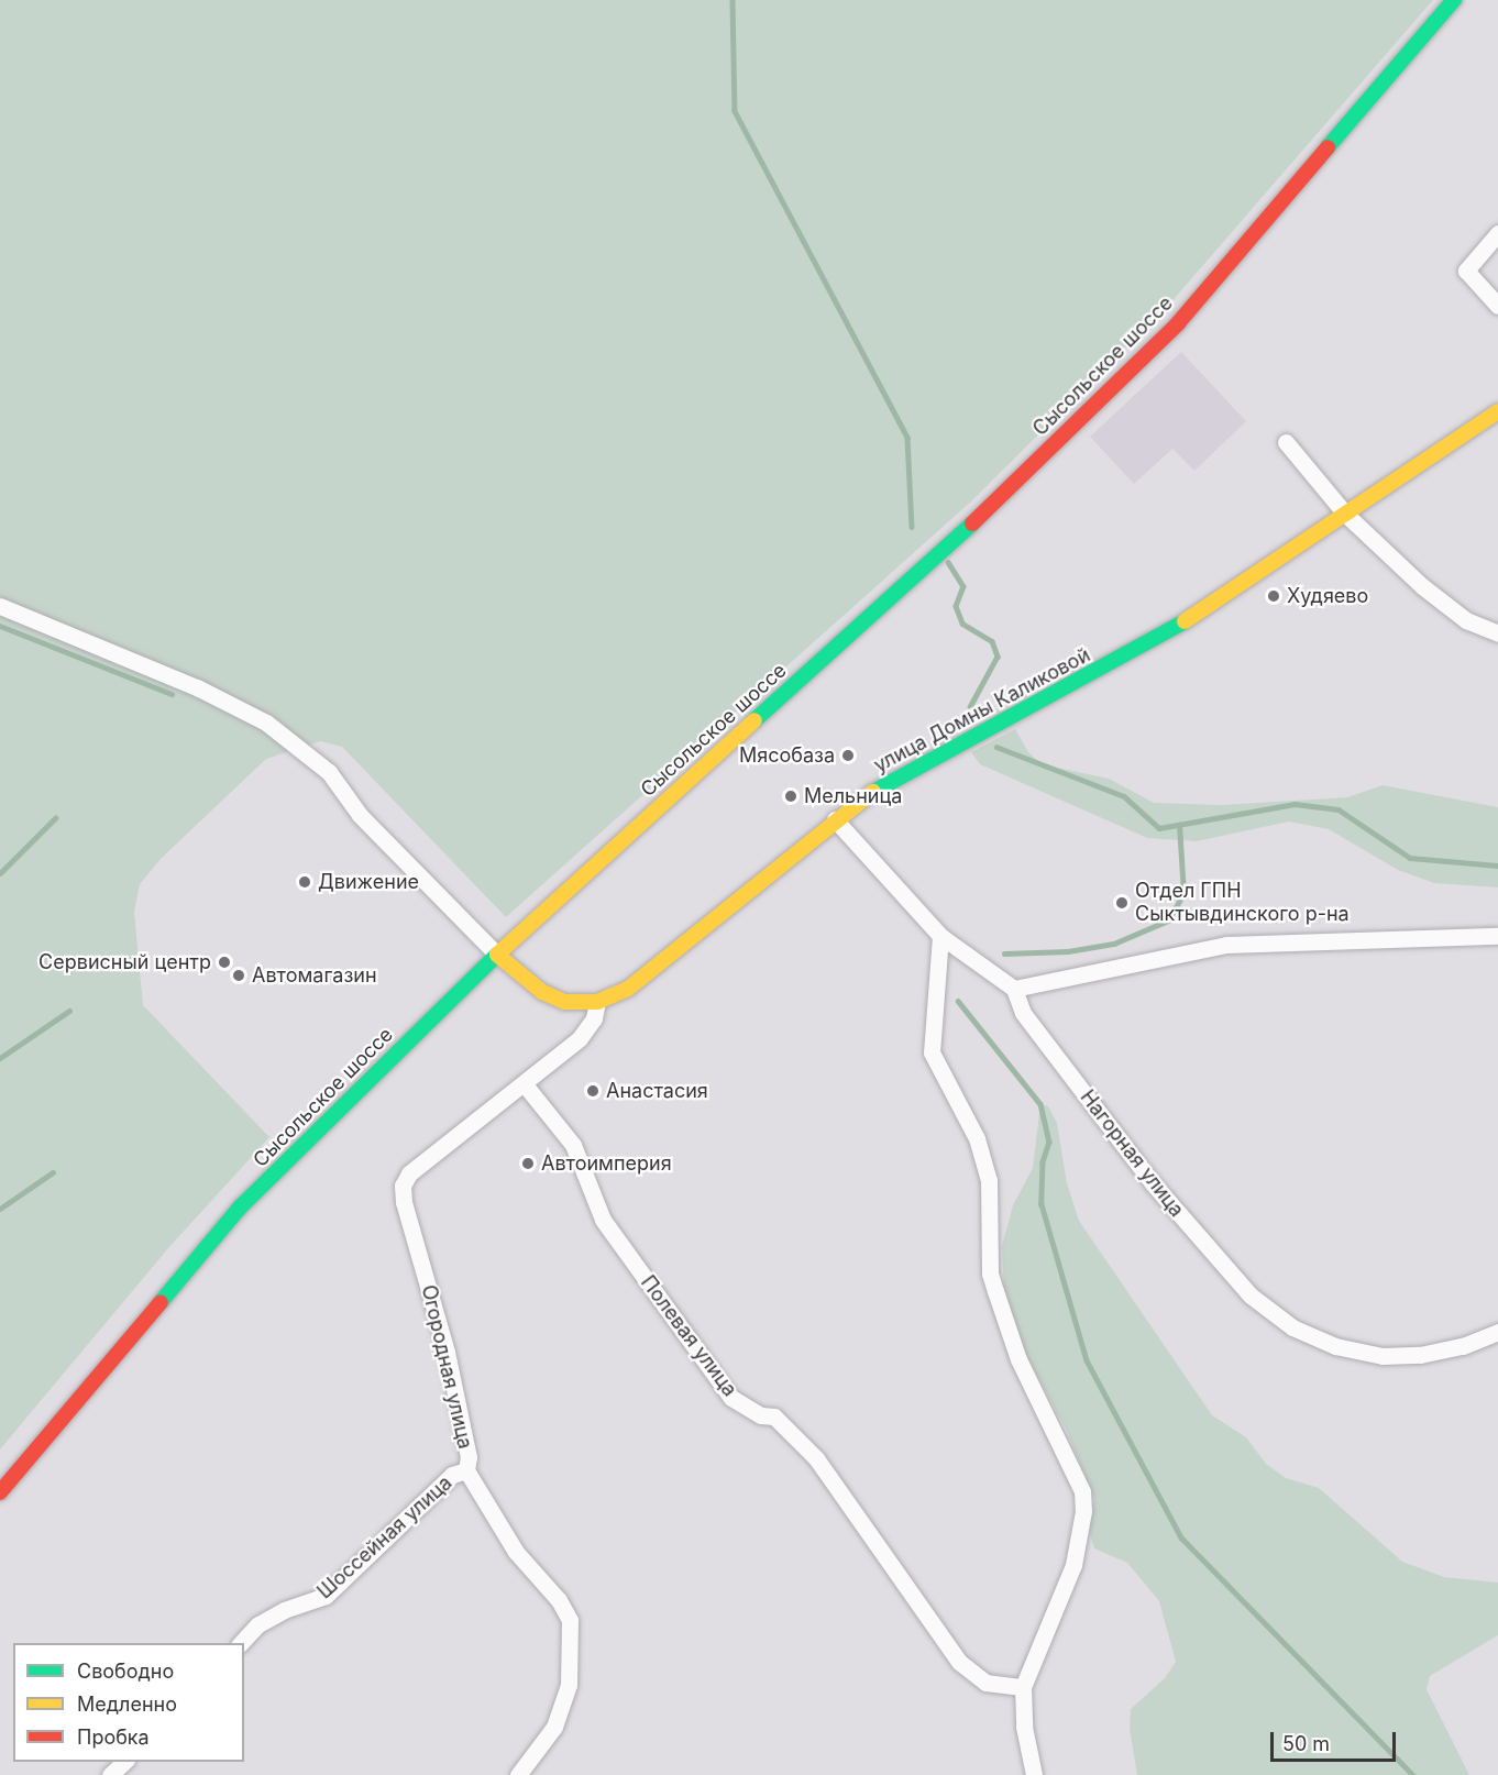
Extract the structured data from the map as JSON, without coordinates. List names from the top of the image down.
{
  "streets": {
    "main road": ["Сысольское шоссе", "улица Домны Каликовой"],
    "street": [
      "Нагорная улица",
      "Полевая улица",
      "Огородная улица",
      "Шоссейная улица"
    ]
  },
  "crossings": [
    ["Сысольское шоссе", "улица Домны Каликовой"],
    ["улица Домны Каликовой", "Огородная улица"],
    ["Полевая улица", "Огородная улица"],
    ["Огородная улица", "Шоссейная улица"]
  ],
  "places": [
    "Худяево",
    "Мясобаза",
    "Мельница",
    "Движение",
    "Отдел ГПН Сыктывдинского р-на",
    "Сервисный центр",
    "Автомагазин",
    "Анастасия",
    "Автоимперия"
  ],
  "legend": ["Свободно", "Медленно", "Пробка"],
  "scale_bar": "50 m"
}
